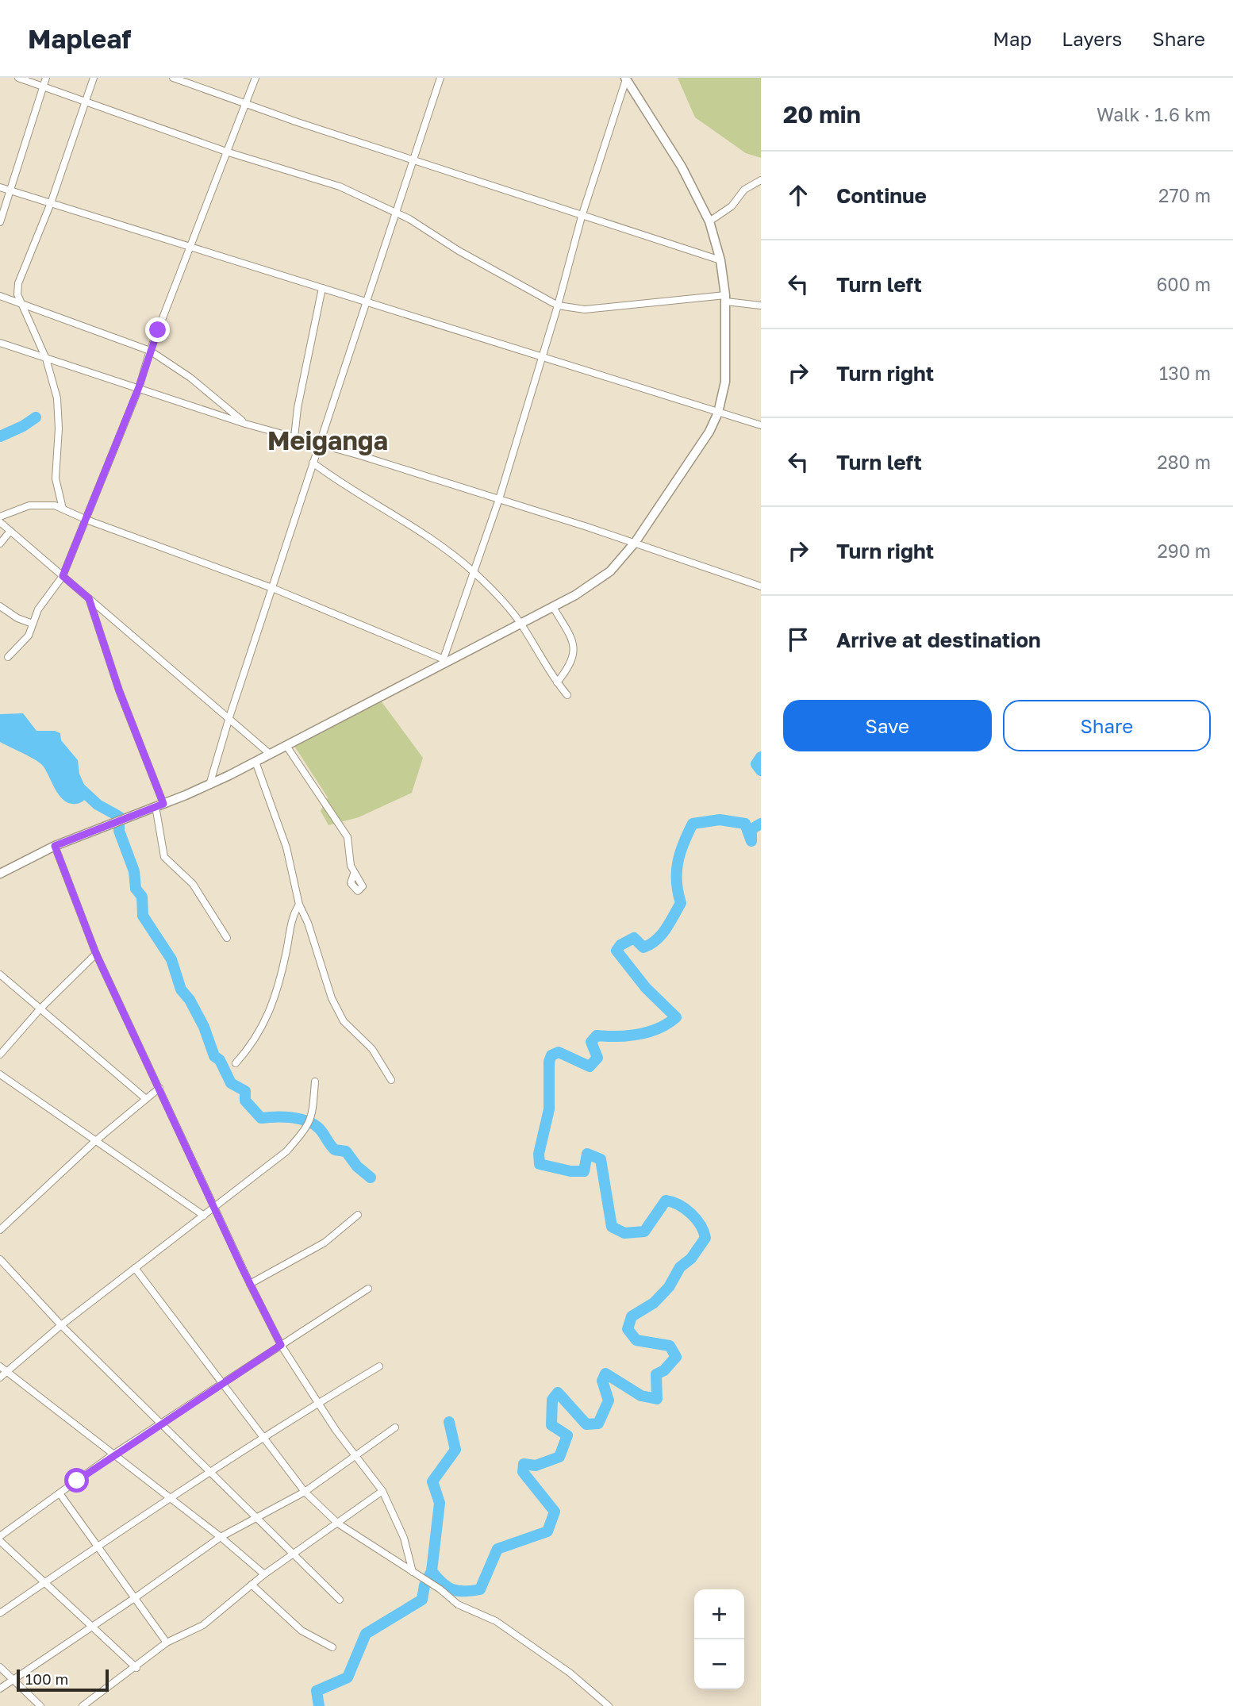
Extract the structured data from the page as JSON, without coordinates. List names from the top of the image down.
{
  "districts": ["Meiganga"],
  "scale_bar": "100 m",
  "page": {
    "header": "Mapleaf",
    "nav": ["Map", "Layers", "Share"],
    "heading": ["20 min", "Walk · 1.6 km"],
    "list": [
      ["Continue", "270 m"],
      ["Turn left", "600 m"],
      ["Turn right", "130 m"],
      ["Turn left", "280 m"],
      ["Turn right", "290 m"],
      "Arrive at destination"
    ],
    "buttons": ["Save", "Share"],
    "map_buttons": ["+", "−"],
    "scale": "100 m"
  }
}
